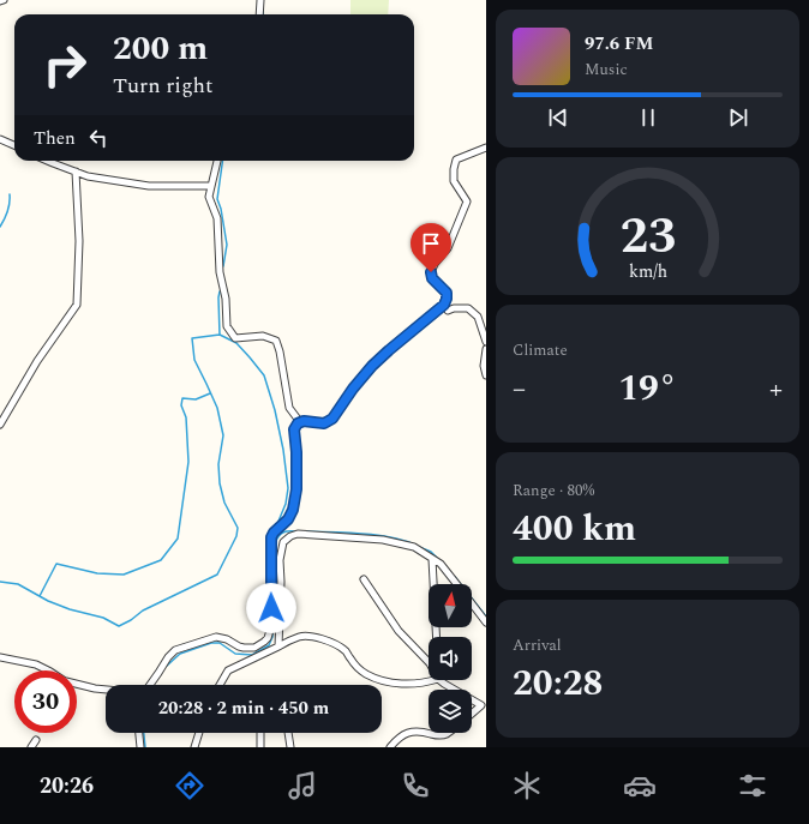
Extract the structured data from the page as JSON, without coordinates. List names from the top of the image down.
{
  "north": "top",
  "page": {
    "turn": ["200 m", "Turn right"],
    "song": ["97.6 FM", "Music"],
    "then": "Then",
    "tile": [
      "Climate",
      ["Range · 80%", "400 km"],
      ["Arrival", "20:28"]
    ],
    "heat": ["−", "19°", "+"],
    "limit": "30",
    "trip": "20:28 · 2 min · 450 m",
    "tabs": "20:26",
    "gauge": ["23", "km/h"]
  }
}
